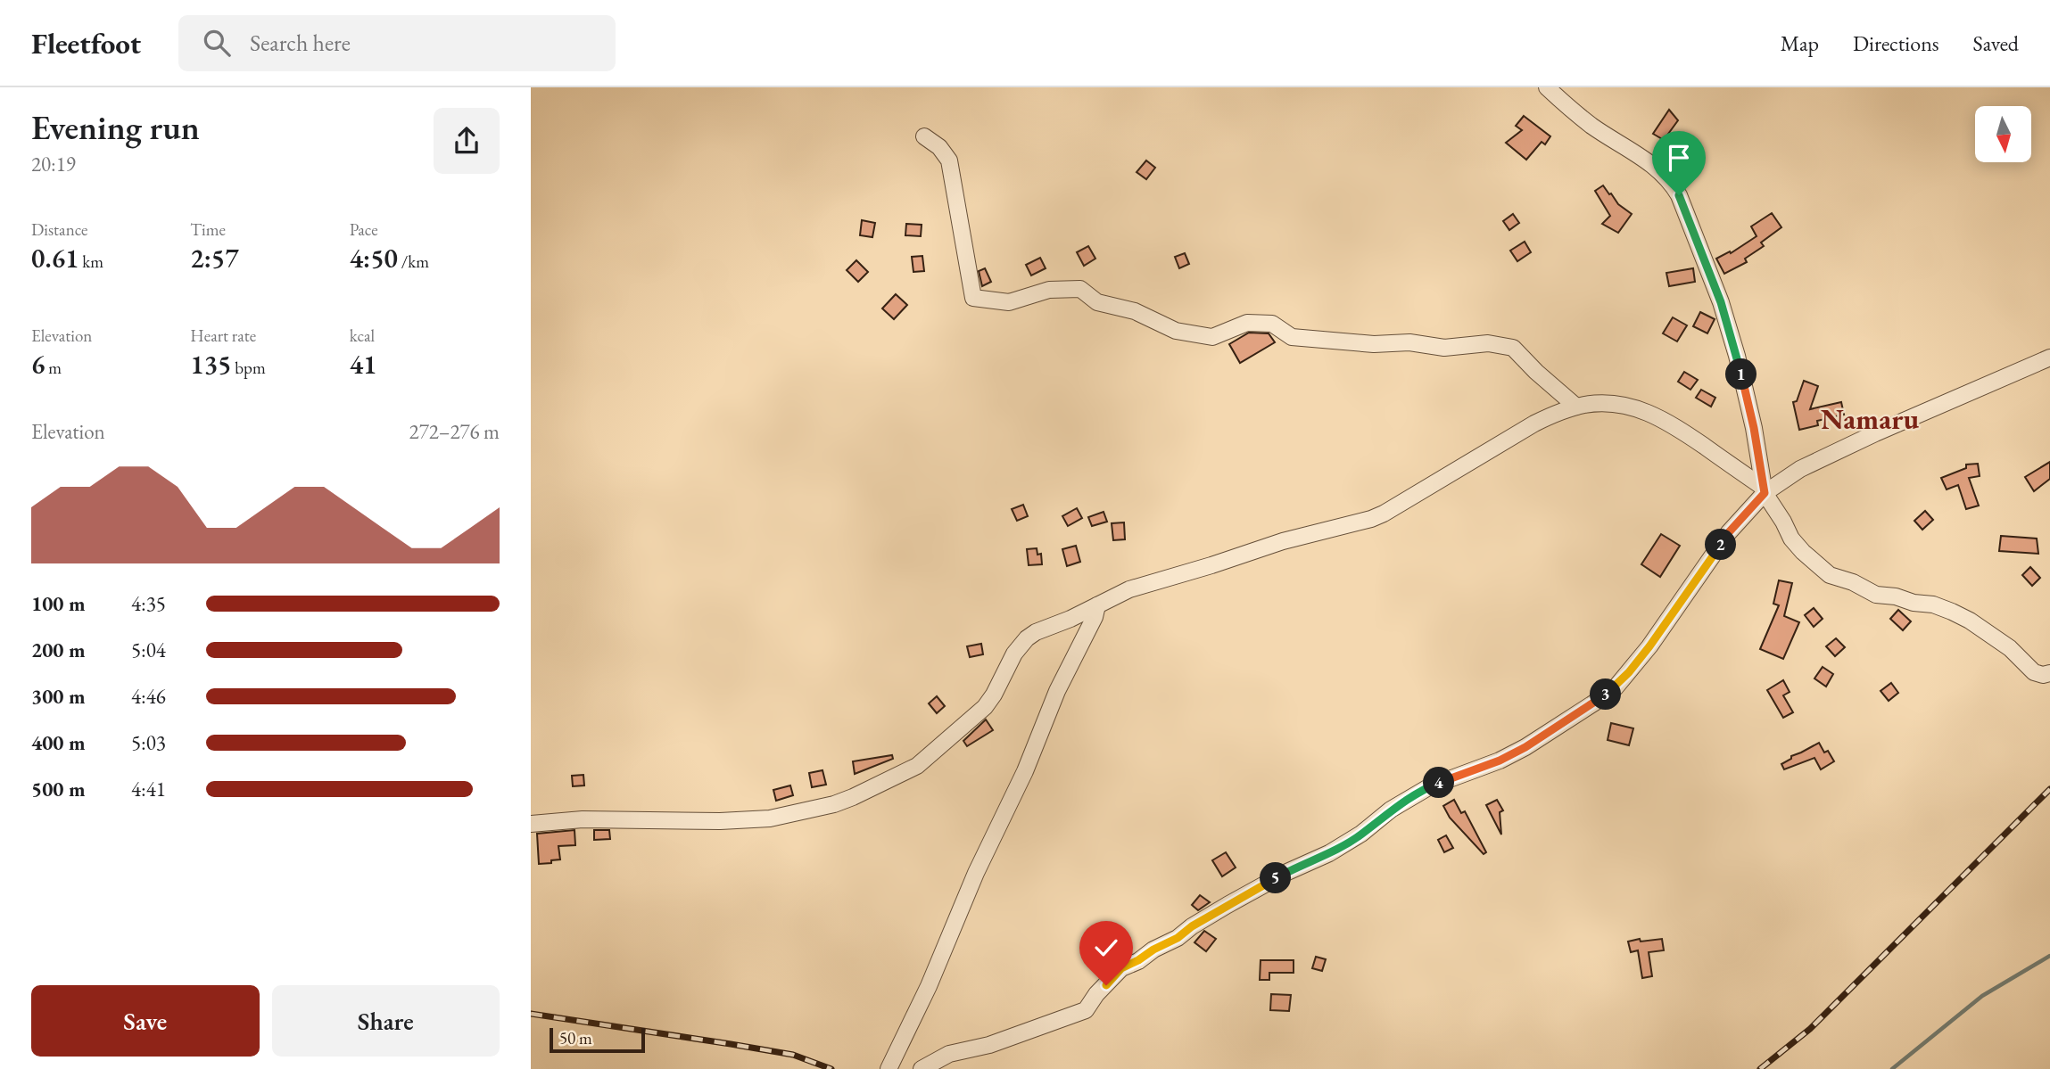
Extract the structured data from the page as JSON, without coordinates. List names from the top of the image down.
{
  "districts": ["Namaru"],
  "scale_bar": "50 m",
  "north": "bottom",
  "page": {
    "header": "Fleetfoot",
    "search": "Search here",
    "nav": ["Map", "Directions", "Saved"],
    "heading": ["Evening run", "20:19"],
    "stats": [
      ["Distance", "0.61 km"],
      ["Time", "2:57"],
      ["Pace", "4:50 /km"],
      ["Elevation", "6 m"],
      ["Heart rate", "135 bpm"],
      ["kcal", "41"]
    ],
    "pins": [
      "1",
      "2",
      "3",
      "4",
      "5"
    ],
    "chart": ["Elevation", "272–276 m"],
    "list": [
      {
        "name": "100 m",
        "note": "4:35"
      },
      {
        "name": "200 m",
        "note": "5:04"
      },
      {
        "name": "300 m",
        "note": "4:46"
      },
      {
        "name": "400 m",
        "note": "5:03"
      },
      {
        "name": "500 m",
        "note": "4:41"
      }
    ],
    "buttons": ["Save", "Share"],
    "scale": "50 m"
  }
}
